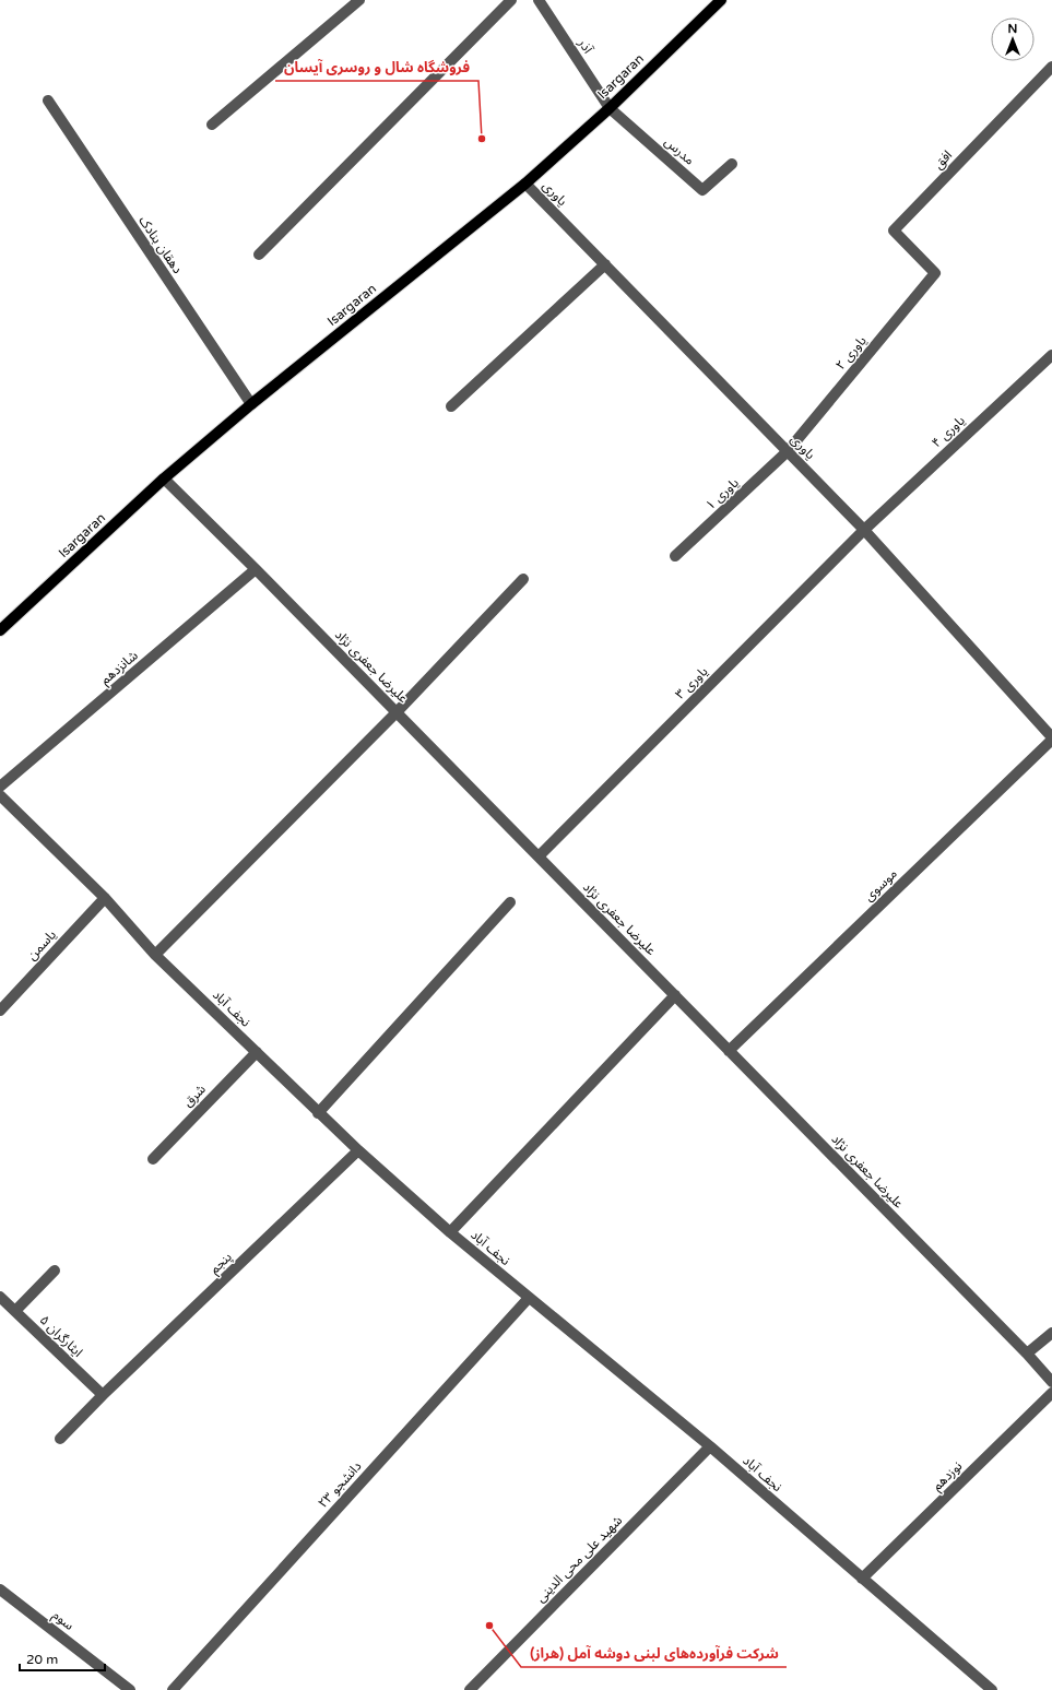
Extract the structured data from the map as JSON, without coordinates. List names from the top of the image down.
{
  "streets": {
    "main road": ["Isargaran"],
    "street": [
      "آذر",
      "مدرس",
      "افق",
      "یاوری",
      "دهقان بنادک",
      "یاوری ۲",
      "یاوری ۴",
      "یاوری ۱",
      "علیرضا جعفری نژاد",
      "شانزدهم",
      "یاوری ۳",
      "موسوی",
      "یاسمن",
      "نجف آباد",
      "شرق",
      "پنجم",
      "ایثارگران ۵",
      "نوزدهم",
      "دانشجو ۲۳",
      "شهید علی محی الدینی",
      "سوم"
    ]
  },
  "crossings": [
    ["آذر", "Isargaran"],
    ["آذر", "مدرس"],
    ["Isargaran", "مدرس"],
    ["Isargaran", "یاوری"],
    ["Isargaran", "دهقان بنادک"],
    ["Isargaran", "علیرضا جعفری نژاد"],
    ["افق", "یاوری ۲"],
    ["یاوری", "یاوری ۲"],
    ["یاوری", "یاوری ۴"],
    ["یاوری", "یاوری ۱"],
    ["یاوری", "یاوری ۳"],
    ["یاوری", "موسوی"],
    ["یاوری ۲", "یاوری ۱"],
    ["یاوری ۴", "یاوری ۳"],
    ["علیرضا جعفری نژاد", "شانزدهم"],
    ["علیرضا جعفری نژاد", "یاوری ۳"],
    ["علیرضا جعفری نژاد", "موسوی"],
    ["یاسمن", "نجف آباد"],
    ["نجف آباد", "شرق"],
    ["نجف آباد", "پنجم"],
    ["نجف آباد", "نوزدهم"],
    ["نجف آباد", "دانشجو ۲۳"],
    ["نجف آباد", "شهید علی محی الدینی"],
    ["پنجم", "ایثارگران ۵"]
  ],
  "places": ["فروشگاه شال و روسری آیسان", "شرکت فرآورده‌های لبنی دوشه آمل (هراز)"],
  "scale_bar": "20 m",
  "north": "top"
}
